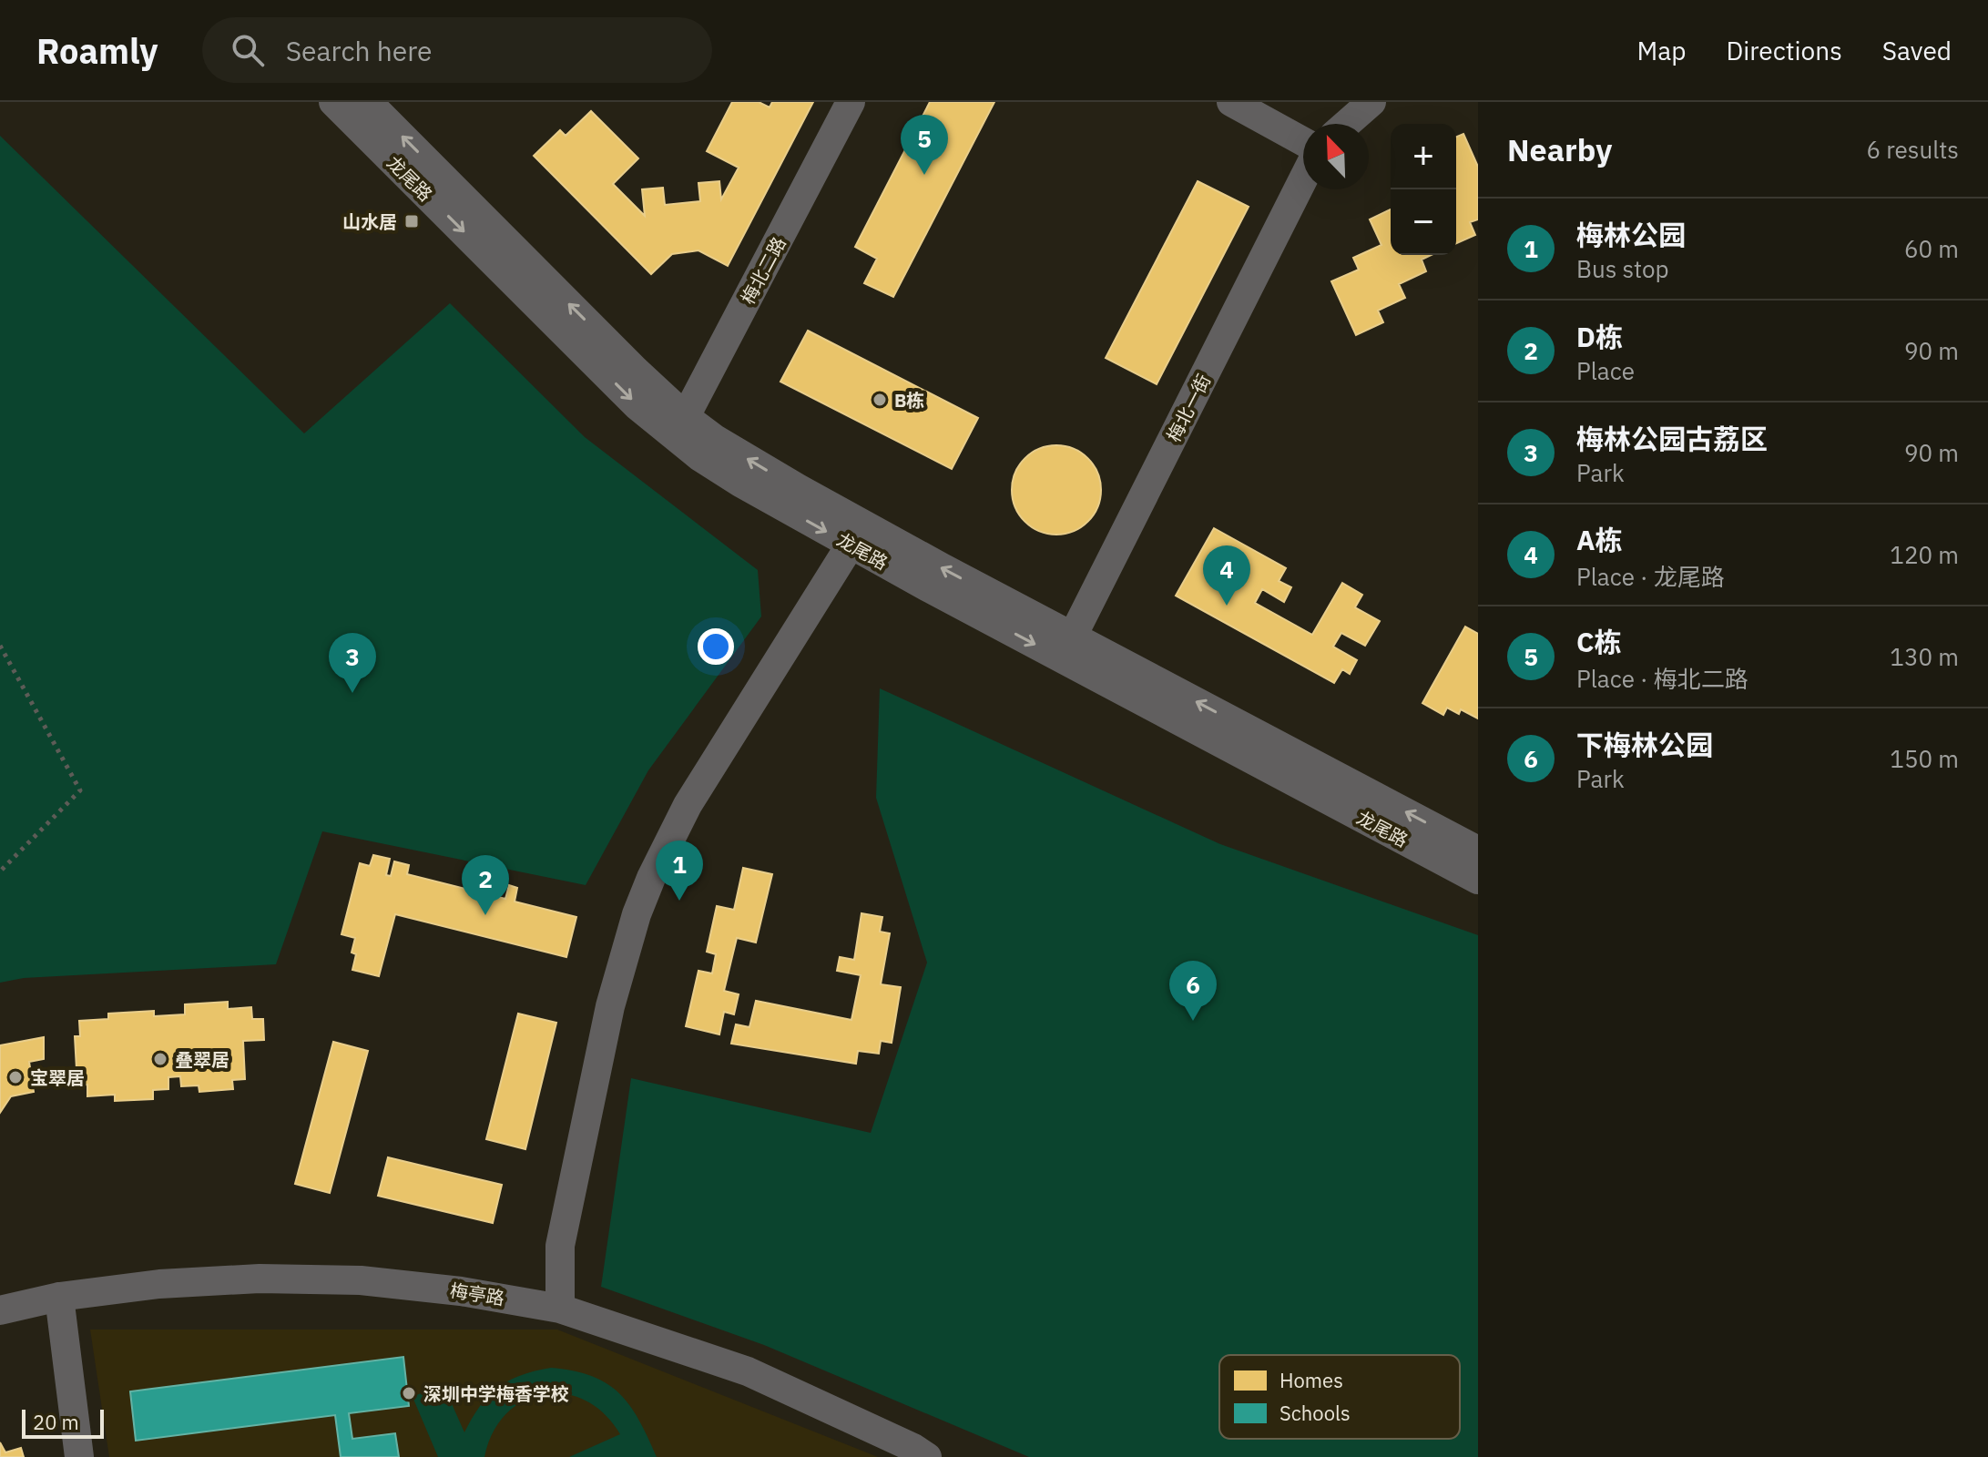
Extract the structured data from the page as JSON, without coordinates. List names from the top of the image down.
{
  "streets": {
    "street": [
      "龙尾路",
      "梅北二路",
      "梅北一街",
      "梅亭路"
    ]
  },
  "crossings": [
    ["龙尾路", "梅北二路"],
    ["龙尾路", "梅北一街"]
  ],
  "places": {
    "transit": ["山水居"],
    "other": [
      "B栋",
      "叠翠居",
      "宝翠居",
      "深圳中学梅香学校"
    ]
  },
  "legend": ["Homes", "Schools"],
  "scale_bar": "20 m",
  "north": "top left",
  "page": {
    "header": "Roamly",
    "search": "Search here",
    "nav": ["Map", "Directions", "Saved"],
    "heading": ["Nearby", "6 results"],
    "pins": [
      "5",
      "4",
      "3",
      "1",
      "2",
      "6"
    ],
    "map_buttons": ["+", "−"],
    "list": [
      {
        "mark": "1",
        "name": "梅林公园",
        "note": "Bus stop",
        "value": "60 m"
      },
      {
        "mark": "2",
        "name": "D栋",
        "note": "Place",
        "value": "90 m"
      },
      {
        "mark": "3",
        "name": "梅林公园古荔区",
        "note": "Park",
        "value": "90 m"
      },
      {
        "mark": "4",
        "name": "A栋",
        "note": "Place · 龙尾路",
        "value": "120 m"
      },
      {
        "mark": "5",
        "name": "C栋",
        "note": "Place · 梅北二路",
        "value": "130 m"
      },
      {
        "mark": "6",
        "name": "下梅林公园",
        "note": "Park",
        "value": "150 m"
      }
    ],
    "scale": "20 m"
  }
}
